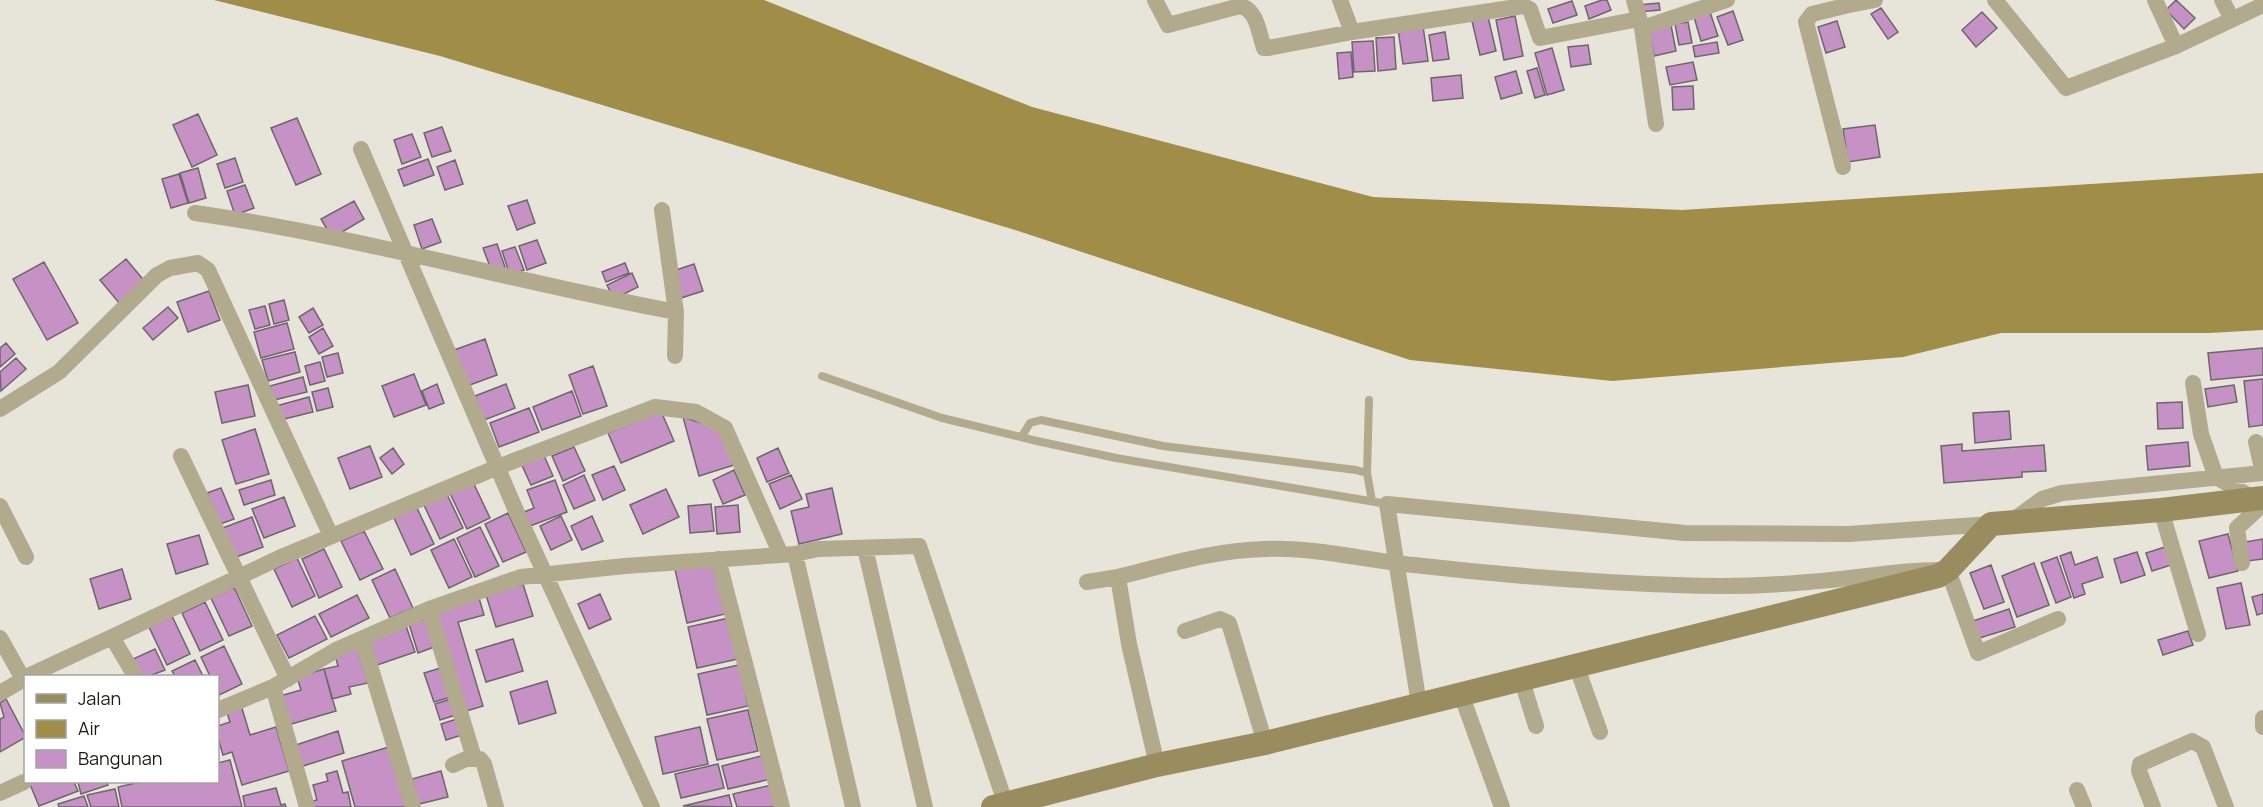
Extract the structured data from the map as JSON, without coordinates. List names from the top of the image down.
{
  "legend": ["Jalan", "Air", "Bangunan"]
}
